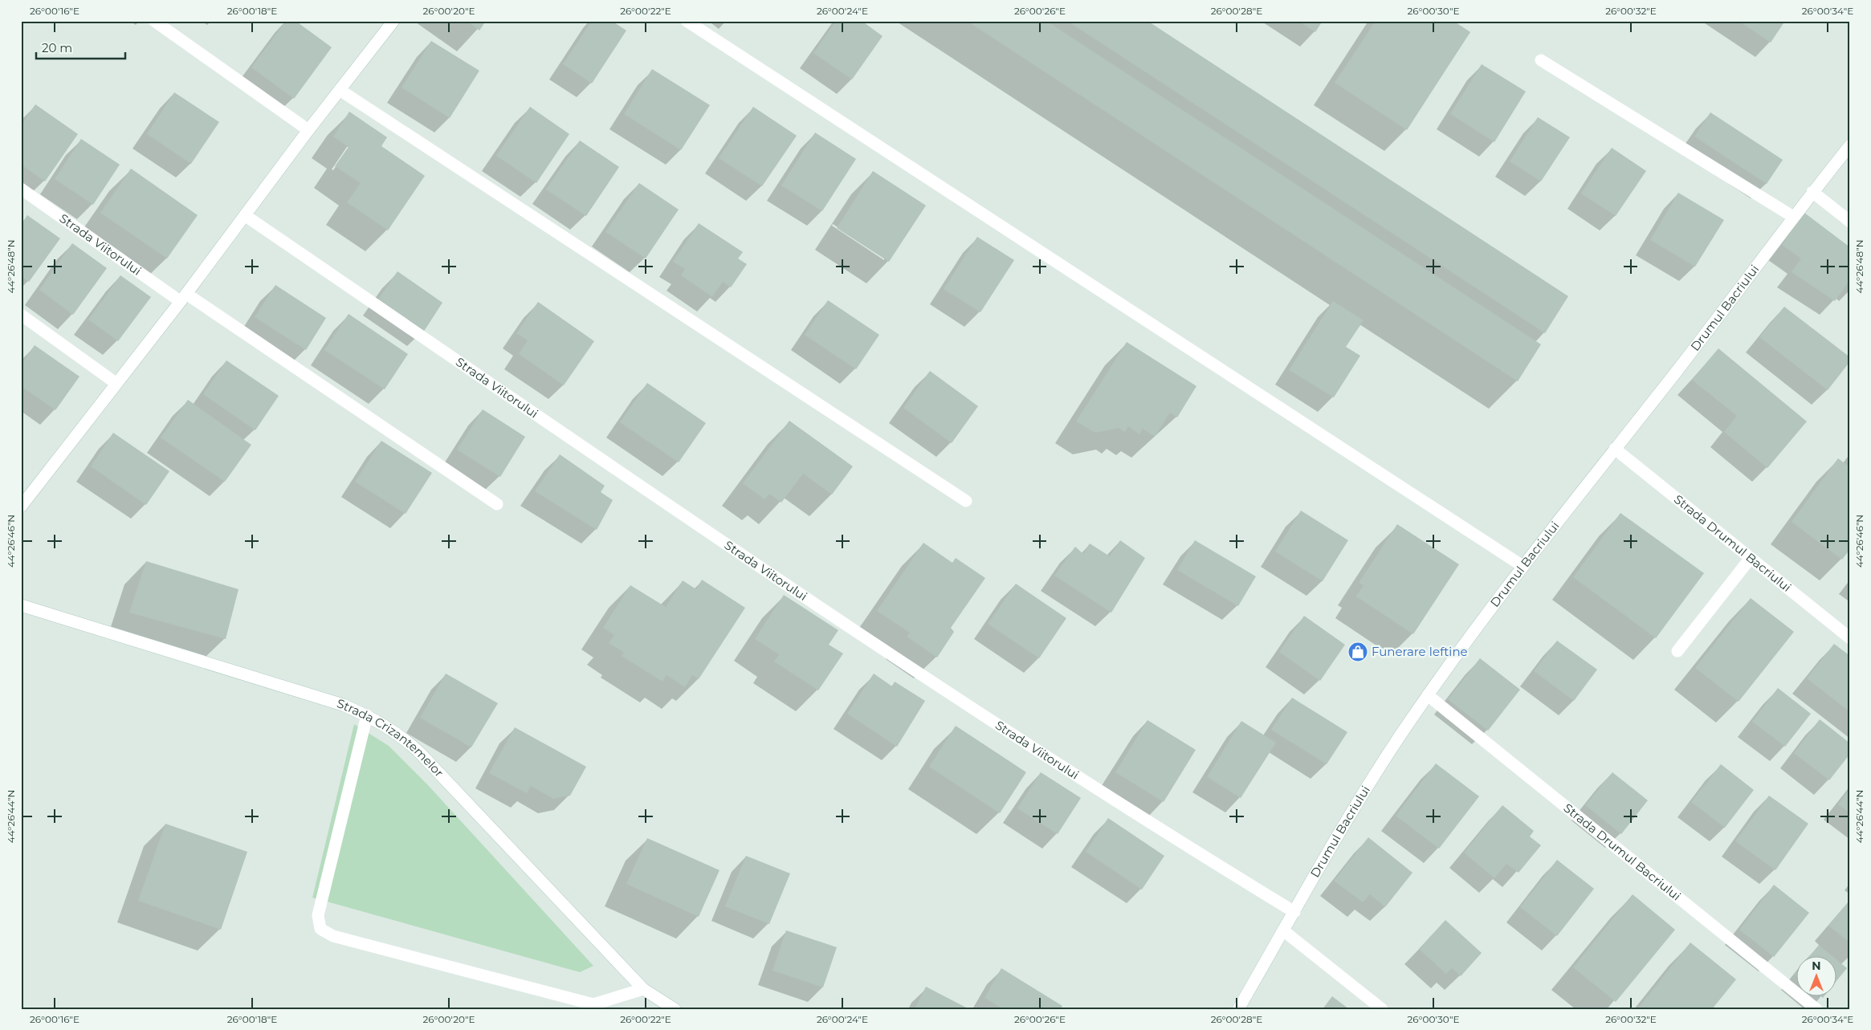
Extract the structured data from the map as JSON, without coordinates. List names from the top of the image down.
{
  "streets": {
    "street": [
      "Strada Viitorului",
      "Drumul Bacriului",
      "Strada Drumul Bacriului",
      "Strada Crizantemelor"
    ]
  },
  "crossings": [
    ["Strada Viitorului", "Drumul Bacriului"],
    ["Drumul Bacriului", "Strada Drumul Bacriului"]
  ],
  "places": {
    "shop": ["Funerare Ieftine"]
  },
  "scale_bar": "20 m",
  "north": "top",
  "coordinates": [
    "26°00'16\"E",
    "26°00'18\"E",
    "26°00'20\"E",
    "26°00'22\"E",
    "26°00'24\"E",
    "26°00'26\"E",
    "26°00'28\"E",
    "26°00'30\"E",
    "26°00'32\"E",
    "26°00'34\"E",
    "44°26'48\"N",
    "44°26'46\"N",
    "44°26'44\"N"
  ]
}
